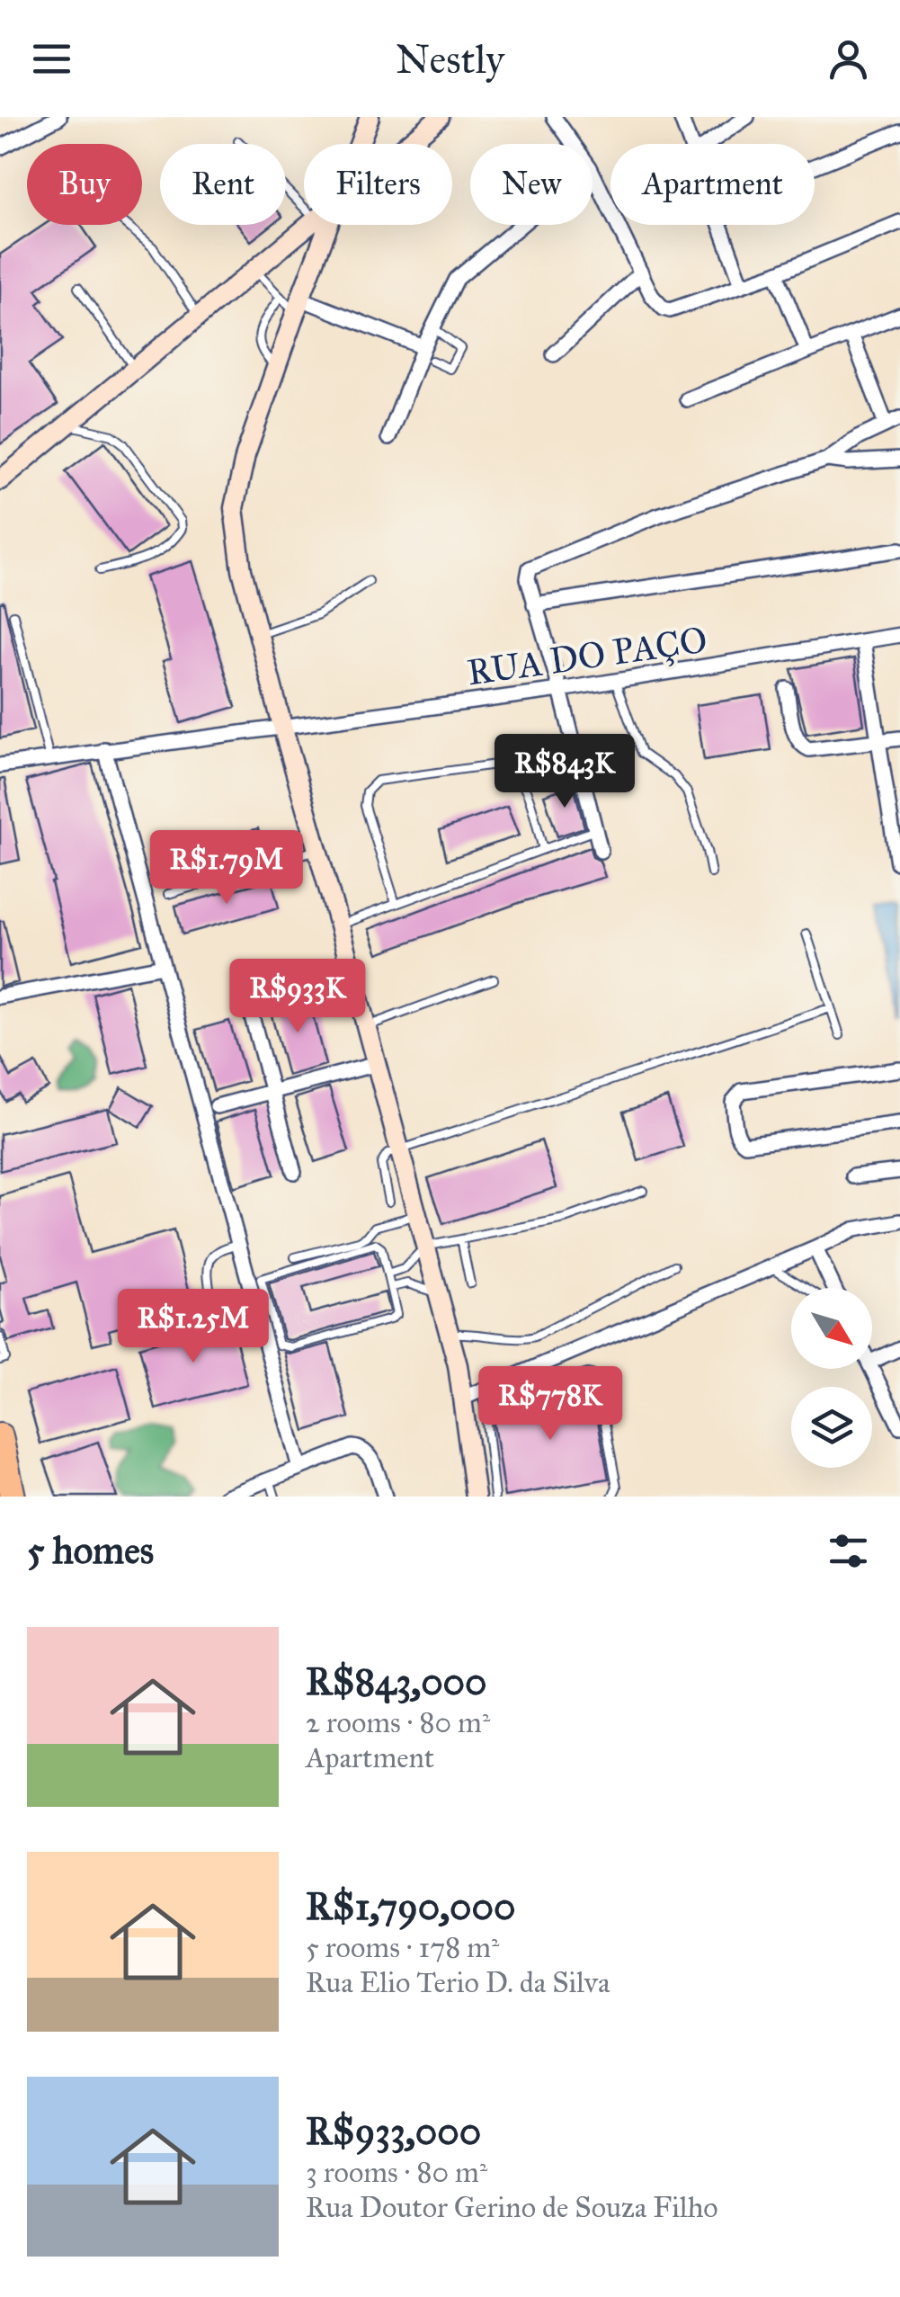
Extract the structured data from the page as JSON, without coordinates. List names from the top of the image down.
{
  "streets": {
    "street": ["RUA DO PAÇO"]
  },
  "north": "bottom right",
  "page": {
    "header": "Nestly",
    "chip": [
      "Buy",
      "Rent",
      "Filters",
      "New",
      "Apartment"
    ],
    "price": [
      "R$843K",
      "R$1.79M",
      "R$933K",
      "R$1.25M",
      "R$778K"
    ],
    "heading": "5 homes",
    "list": [
      {
        "name": "R$843,000",
        "note": "2 rooms · 80 m² · Apartment"
      },
      {
        "name": "R$1,790,000",
        "note": "5 rooms · 178 m² · Rua Elio Terio D. da Silva"
      },
      {
        "name": "R$933,000",
        "note": "3 rooms · 80 m² · Rua Doutor Gerino de Souza Filho"
      }
    ]
  }
}
